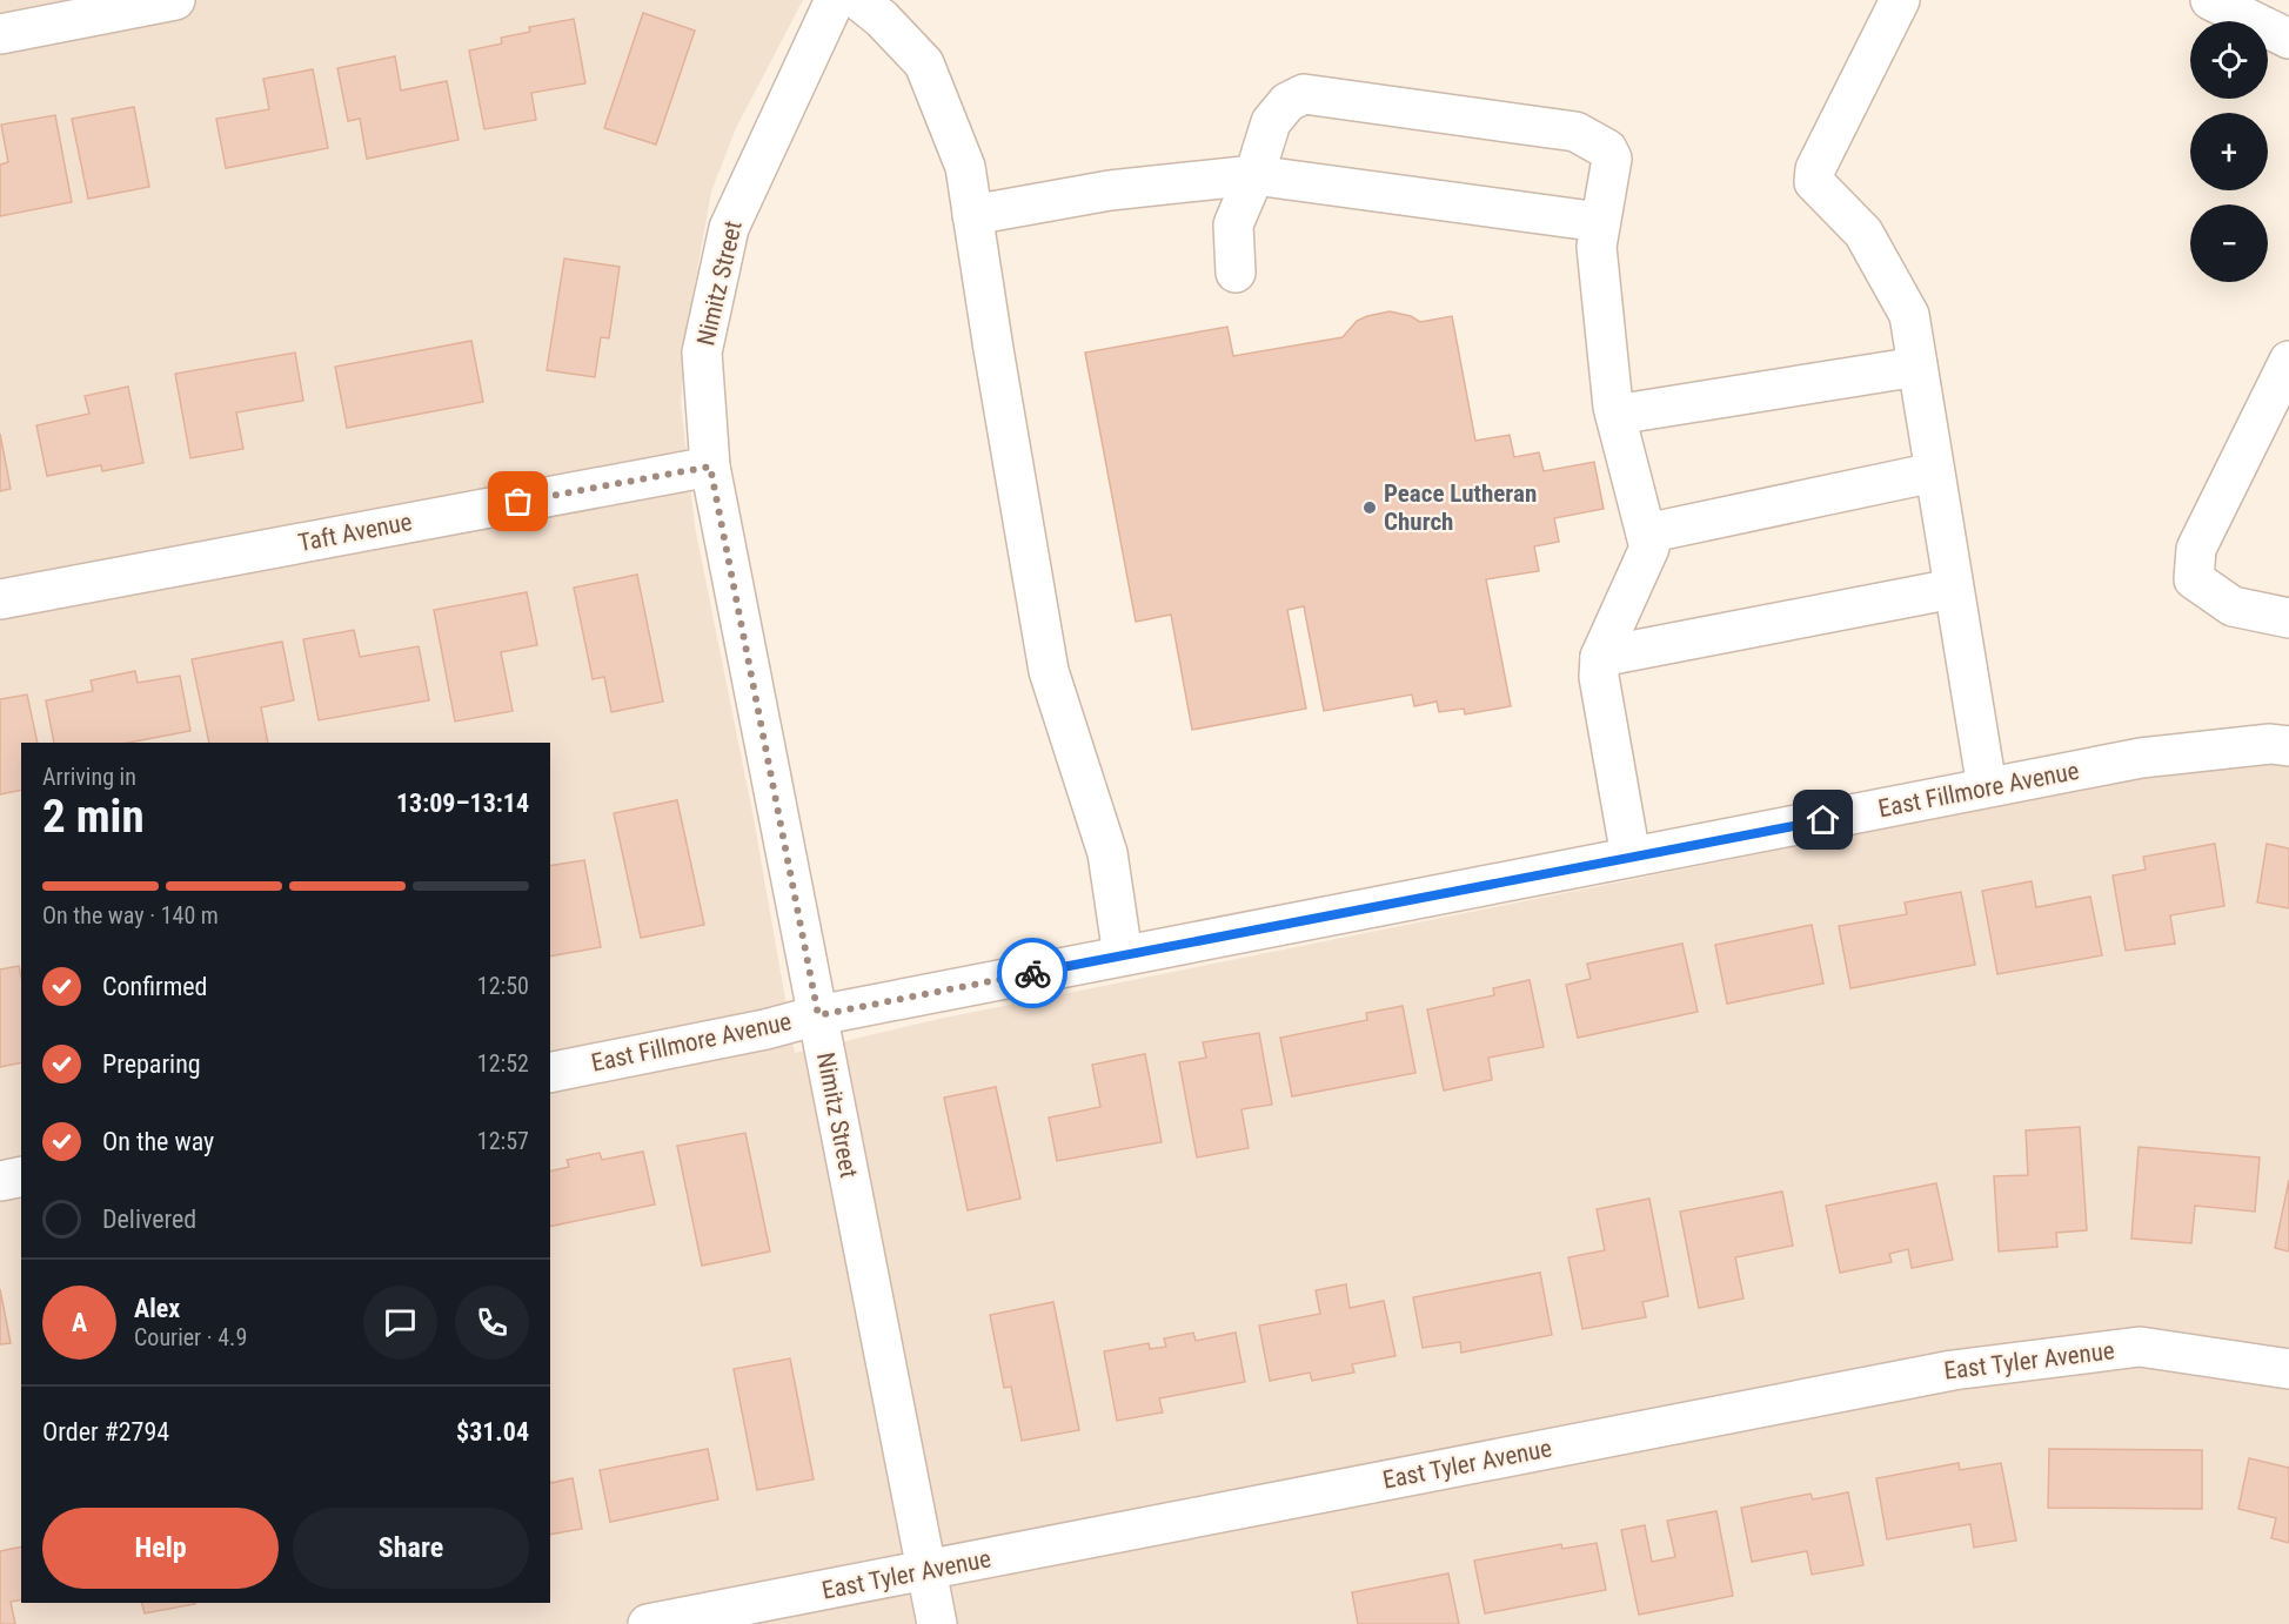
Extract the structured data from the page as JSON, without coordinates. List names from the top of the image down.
{
  "streets": {
    "street": [
      "Nimitz Street",
      "Taft Avenue",
      "East Fillmore Avenue",
      "East Tyler Avenue"
    ]
  },
  "crossings": [
    ["Nimitz Street", "Taft Avenue"],
    ["Nimitz Street", "East Fillmore Avenue"],
    ["Nimitz Street", "East Tyler Avenue"]
  ],
  "places": ["Peace Lutheran Church"],
  "page": {
    "map_buttons": ["+", "−"],
    "heading": ["2 min", "Arriving in", "13:09–13:14"],
    "panel": [
      "Alex",
      "Courier · 4.9",
      "Order #2794",
      "$31.04"
    ],
    "bar": "On the way · 140 m",
    "list": [
      ["Confirmed", "12:50"],
      ["Preparing", "12:52"],
      ["On the way", "12:57"],
      "Delivered"
    ],
    "round": "A",
    "buttons": ["Help", "Share"]
  }
}
